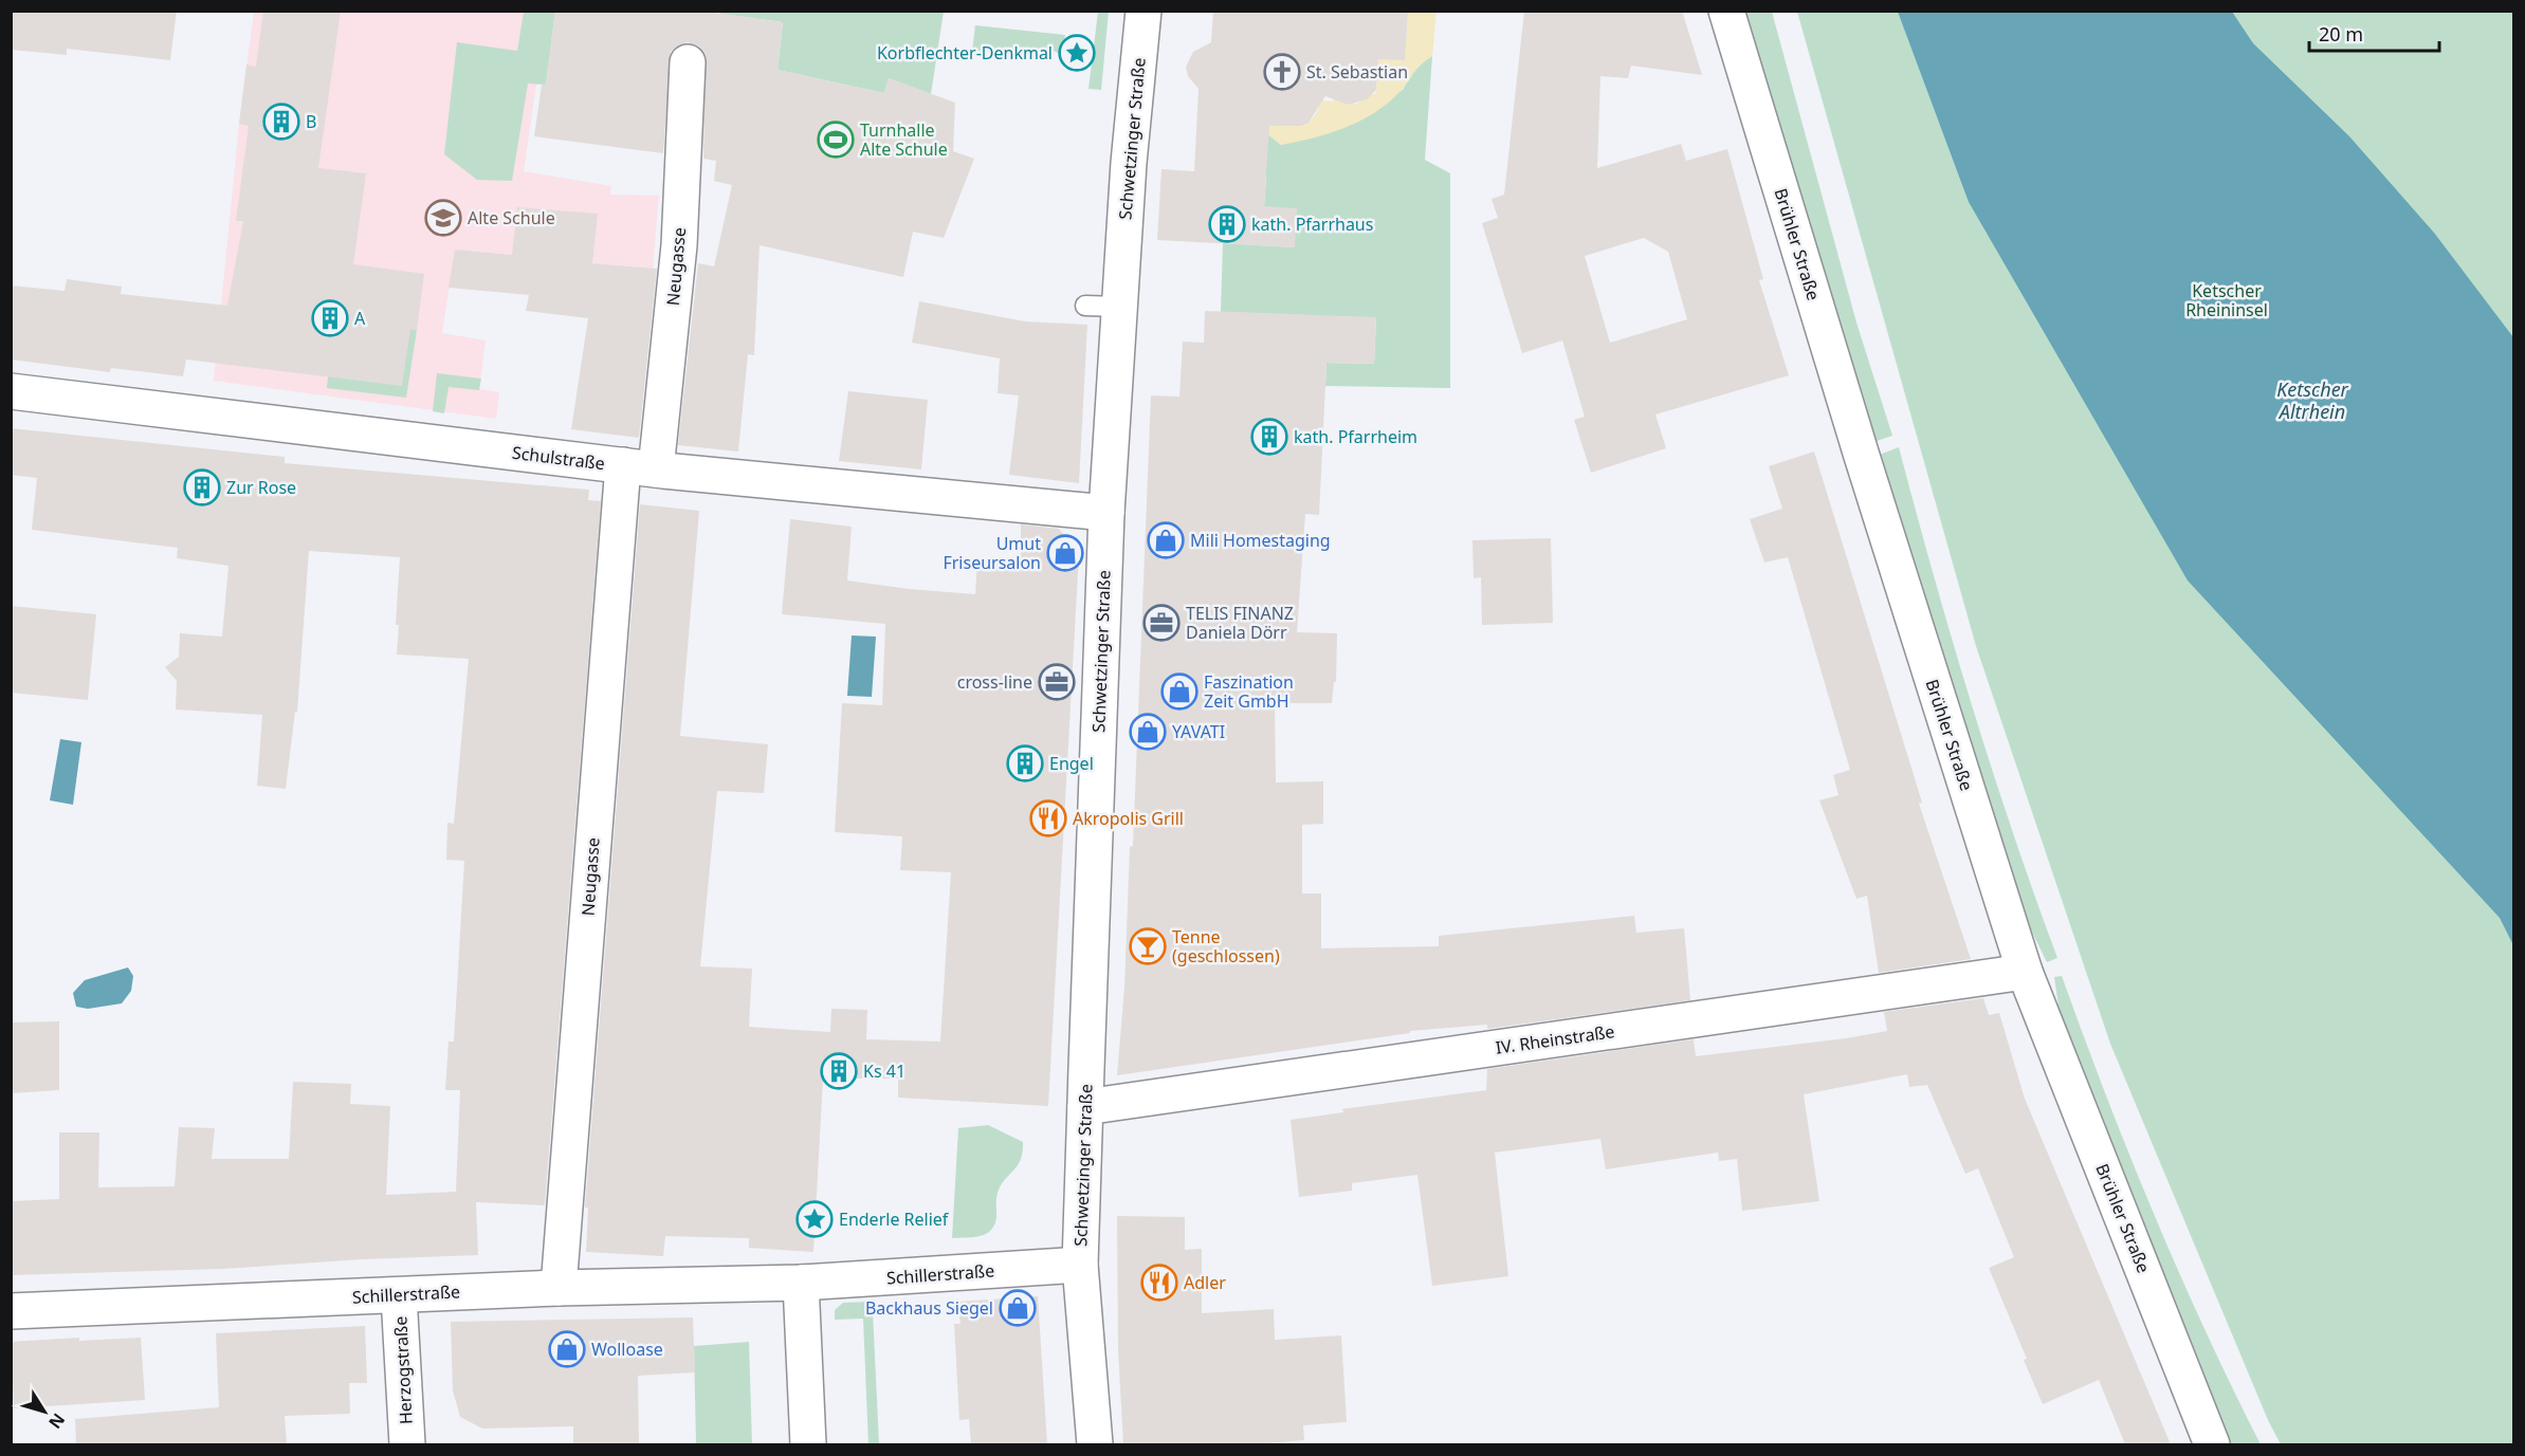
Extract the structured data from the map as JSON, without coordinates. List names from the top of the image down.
{
  "streets": {
    "street": [
      "Schwetzinger Straße",
      "Brühler Straße",
      "Neugasse",
      "Schulstraße",
      "IV. Rheinstraße",
      "Schillerstraße",
      "Herzogstraße"
    ]
  },
  "crossings": [
    ["Schwetzinger Straße", "Schulstraße"],
    ["Schwetzinger Straße", "IV. Rheinstraße"],
    ["Schwetzinger Straße", "Schillerstraße"],
    ["Brühler Straße", "IV. Rheinstraße"],
    ["Neugasse", "Schulstraße"],
    ["Neugasse", "Schillerstraße"],
    ["Schillerstraße", "Herzogstraße"]
  ],
  "water": ["Ketscher Altrhein"],
  "parks": ["Ketscher Rheininsel"],
  "places": {
    "place": ["Korbflechter-Denkmal", "Enderle Relief"],
    "church": ["St. Sebastian"],
    "building": [
      "B",
      "kath. Pfarrhaus",
      "A",
      "kath. Pfarrheim",
      "Zur Rose",
      "Engel",
      "Ks 41"
    ],
    "sports": ["Turnhalle Alte Schule"],
    "school or university": ["Alte Schule"],
    "shop": [
      "Mili Homestaging",
      "Umut Friseursalon",
      "Faszination Zeit GmbH",
      "YAVATI",
      "Backhaus Siegel",
      "Wolloase"
    ],
    "office": ["TELIS FINANZ Daniela Dörr", "cross-line"],
    "restaurant": ["Akropolis Grill", "Adler"],
    "bar": ["Tenne (geschlossen)"]
  },
  "scale_bar": "20 m",
  "north": "bottom right"
}
